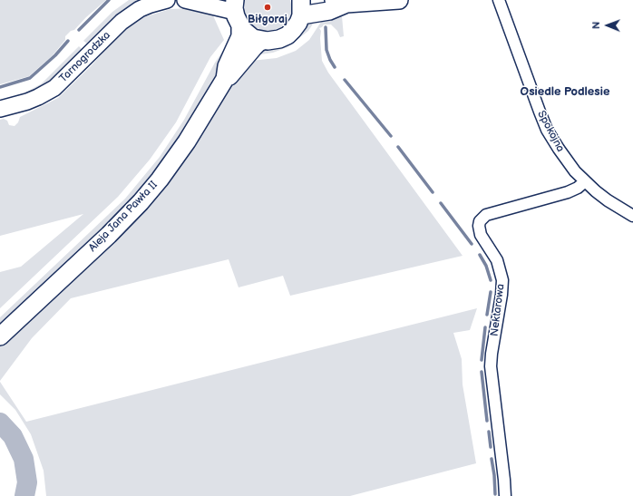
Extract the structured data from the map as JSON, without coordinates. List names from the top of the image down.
{
  "streets": {
    "main road": ["Aleja Jana Pawła II"],
    "street": ["Tarnogrodzka", "Spokojna", "Nektarowa"]
  },
  "crossings": [
    ["Spokojna", "Nektarowa"]
  ],
  "districts": ["Osiedle Podlesie"],
  "places": ["Biłgoraj"],
  "north": "left"
}
